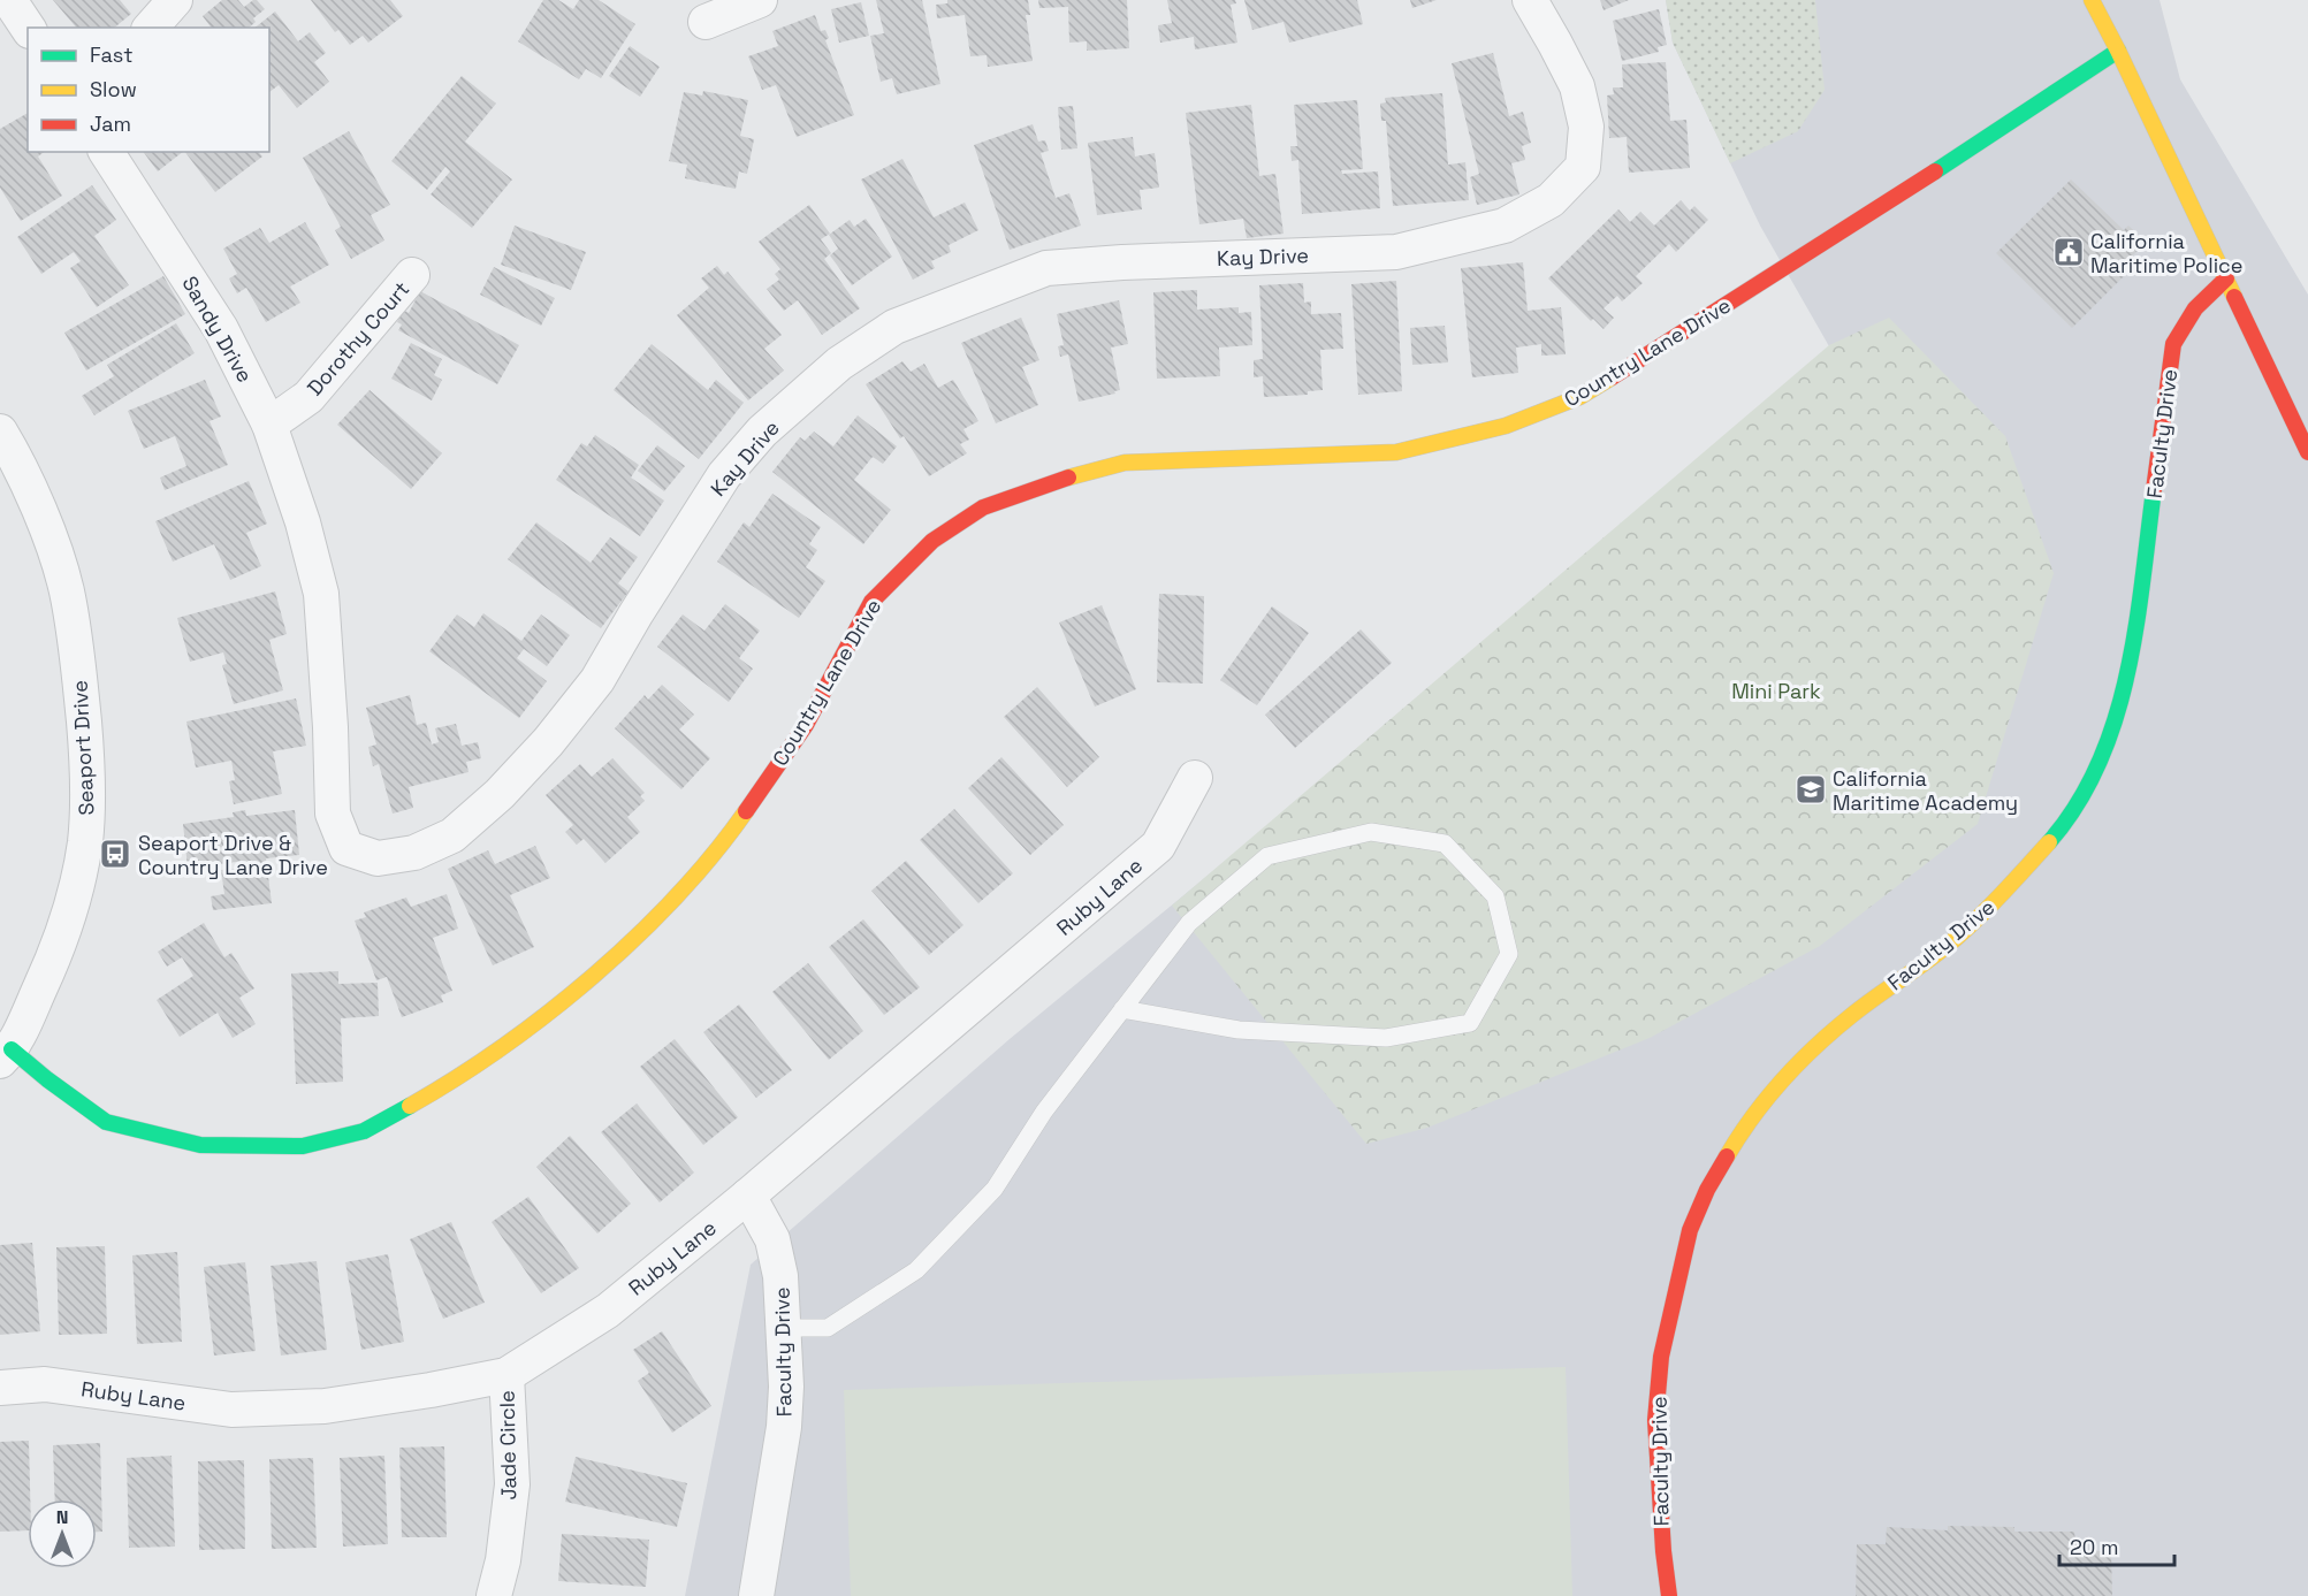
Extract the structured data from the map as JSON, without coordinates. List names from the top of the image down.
{
  "streets": {
    "street": [
      "Kay Drive",
      "Sandy Drive",
      "Dorothy Court",
      "Country Lane Drive",
      "Faculty Drive",
      "Seaport Drive",
      "Ruby Lane",
      "Jade Circle"
    ]
  },
  "crossings": [
    ["Kay Drive", "Sandy Drive"],
    ["Sandy Drive", "Dorothy Court"],
    ["Country Lane Drive", "Seaport Drive"],
    ["Faculty Drive", "Ruby Lane"],
    ["Ruby Lane", "Jade Circle"]
  ],
  "parks": ["Mini Park"],
  "places": {
    "public building": ["California Maritime Police"],
    "school or university": ["California Maritime Academy"],
    "bus stop": ["Seaport Drive & Country Lane Drive"]
  },
  "legend": ["Fast", "Slow", "Jam"],
  "scale_bar": "20 m",
  "north": "top"
}
